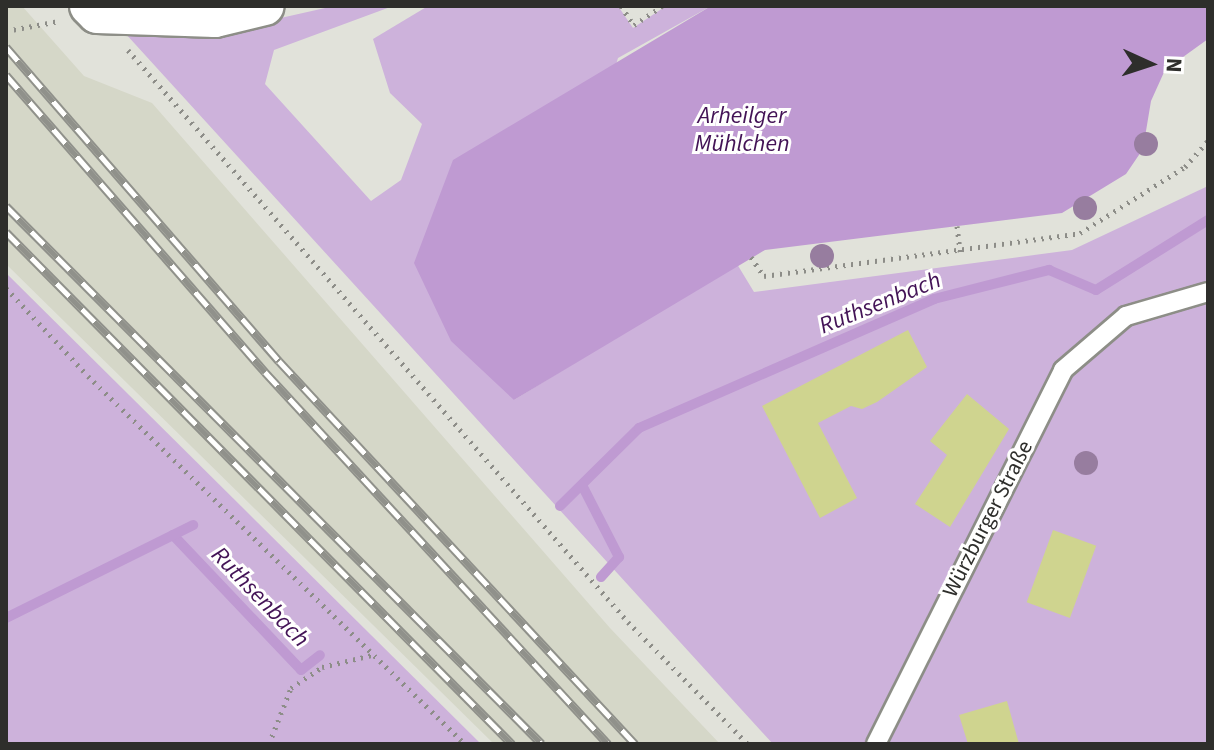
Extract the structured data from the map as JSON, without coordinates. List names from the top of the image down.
{
  "streets": {
    "lane": ["Würzburger Straße"]
  },
  "water": ["Arheilger Mühlchen", "Ruthsenbach"],
  "north": "right"
}
